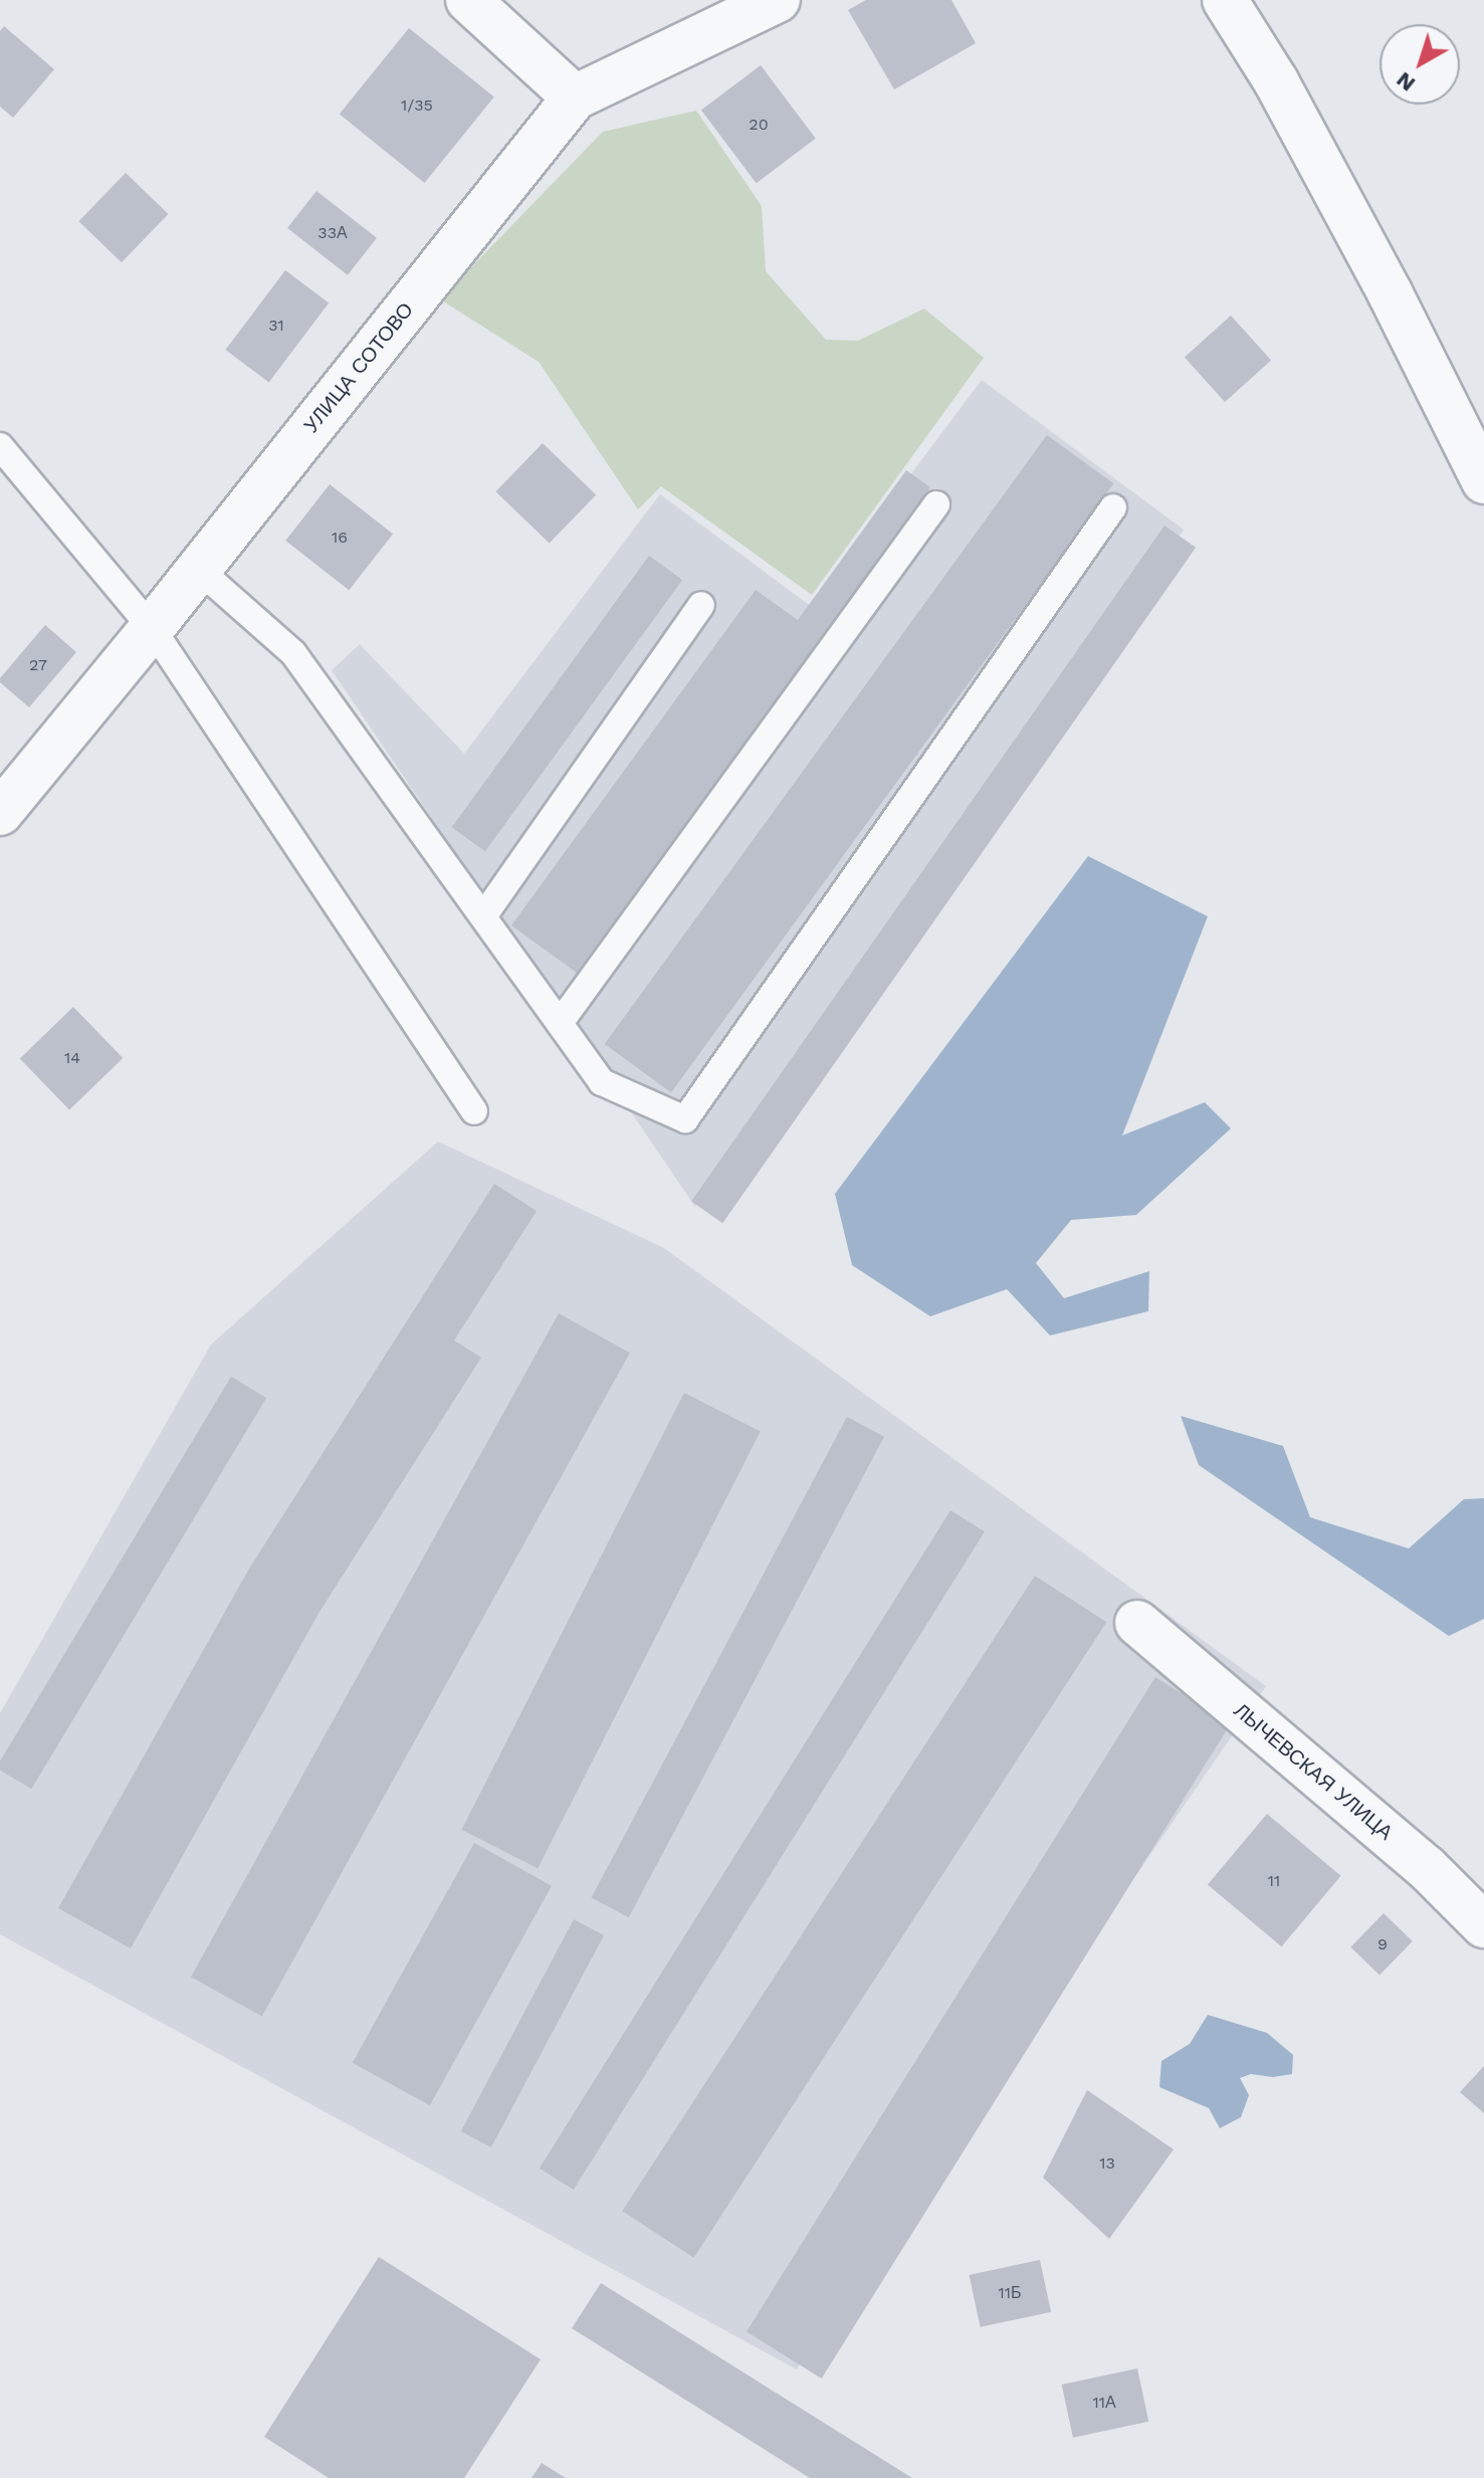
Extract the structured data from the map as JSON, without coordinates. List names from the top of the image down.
{
  "streets": {
    "street": ["УЛИЦА СОТОВО", "ЛЫЧЕВСКАЯ УЛИЦА"]
  },
  "house_numbers": [
    "1/35",
    "20",
    "33А",
    "31",
    "16",
    "27",
    "14",
    "11",
    "9",
    "13",
    "11Б",
    "11А"
  ],
  "north": "bottom left"
}
